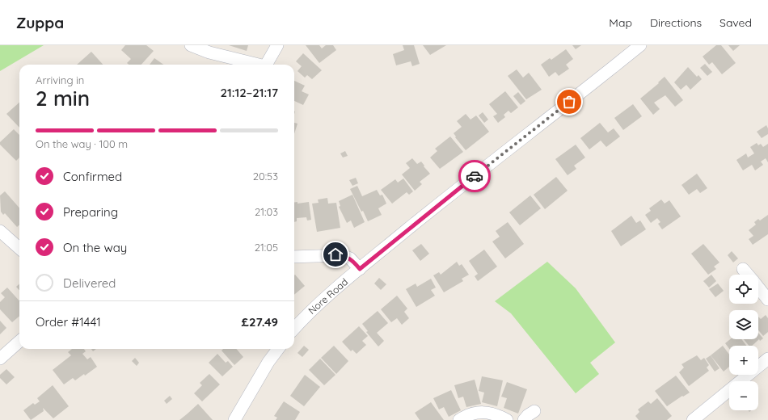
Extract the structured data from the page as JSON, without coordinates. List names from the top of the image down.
{
  "streets": {
    "street": ["Nore Road"]
  },
  "page": {
    "header": "Zuppa",
    "nav": ["Map", "Directions", "Saved"],
    "heading": ["2 min", "Arriving in", "21:12–21:17"],
    "panel": ["Order #1441", "£27.49"],
    "bar": "On the way · 100 m",
    "list": [
      ["Confirmed", "20:53"],
      ["Preparing", "21:03"],
      ["On the way", "21:05"],
      "Delivered"
    ],
    "map_buttons": ["+", "−"]
  }
}
